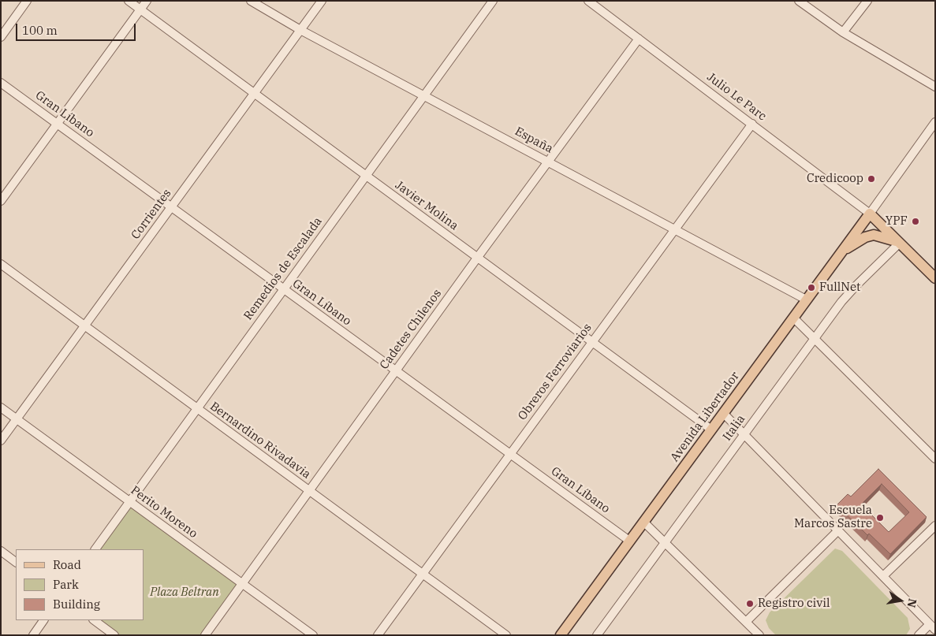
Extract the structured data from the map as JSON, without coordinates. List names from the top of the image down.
{
  "streets": {
    "main road": ["Avenida Libertador"],
    "street": [
      "Julio Le Parc",
      "Gran Líbano",
      "España",
      "Javier Molina",
      "Corrientes",
      "Remedios de Escalada",
      "Cadetes Chilenos",
      "Obreros Ferroviarios",
      "Italia",
      "Bernardino Rivadavia",
      "Perito Moreno"
    ]
  },
  "crossings": [
    ["Julio Le Parc", "Cadetes Chilenos"],
    ["Julio Le Parc", "Obreros Ferroviarios"],
    ["Julio Le Parc", "Avenida Libertador"],
    ["Gran Líbano", "Corrientes"],
    ["Gran Líbano", "Remedios de Escalada"],
    ["Gran Líbano", "Cadetes Chilenos"],
    ["Gran Líbano", "Obreros Ferroviarios"],
    ["Gran Líbano", "Avenida Libertador"],
    ["España", "Corrientes"],
    ["España", "Remedios de Escalada"],
    ["España", "Cadetes Chilenos"],
    ["España", "Obreros Ferroviarios"],
    ["España", "Avenida Libertador"],
    ["Javier Molina", "Corrientes"],
    ["Javier Molina", "Remedios de Escalada"],
    ["Javier Molina", "Cadetes Chilenos"],
    ["Javier Molina", "Obreros Ferroviarios"],
    ["Javier Molina", "Avenida Libertador"],
    ["Corrientes", "Bernardino Rivadavia"],
    ["Corrientes", "Perito Moreno"],
    ["Remedios de Escalada", "Bernardino Rivadavia"],
    ["Remedios de Escalada", "Perito Moreno"],
    ["Cadetes Chilenos", "Bernardino Rivadavia"],
    ["Cadetes Chilenos", "Perito Moreno"],
    ["Obreros Ferroviarios", "Bernardino Rivadavia"]
  ],
  "parks": ["Plaza Beltran"],
  "places": [
    "Credicoop",
    "YPF",
    "FullNet",
    "Escuela Marcos Sastre",
    "Registro civil"
  ],
  "legend": ["Road", "Park", "Building"],
  "scale_bar": "100 m",
  "north": "right"
}
